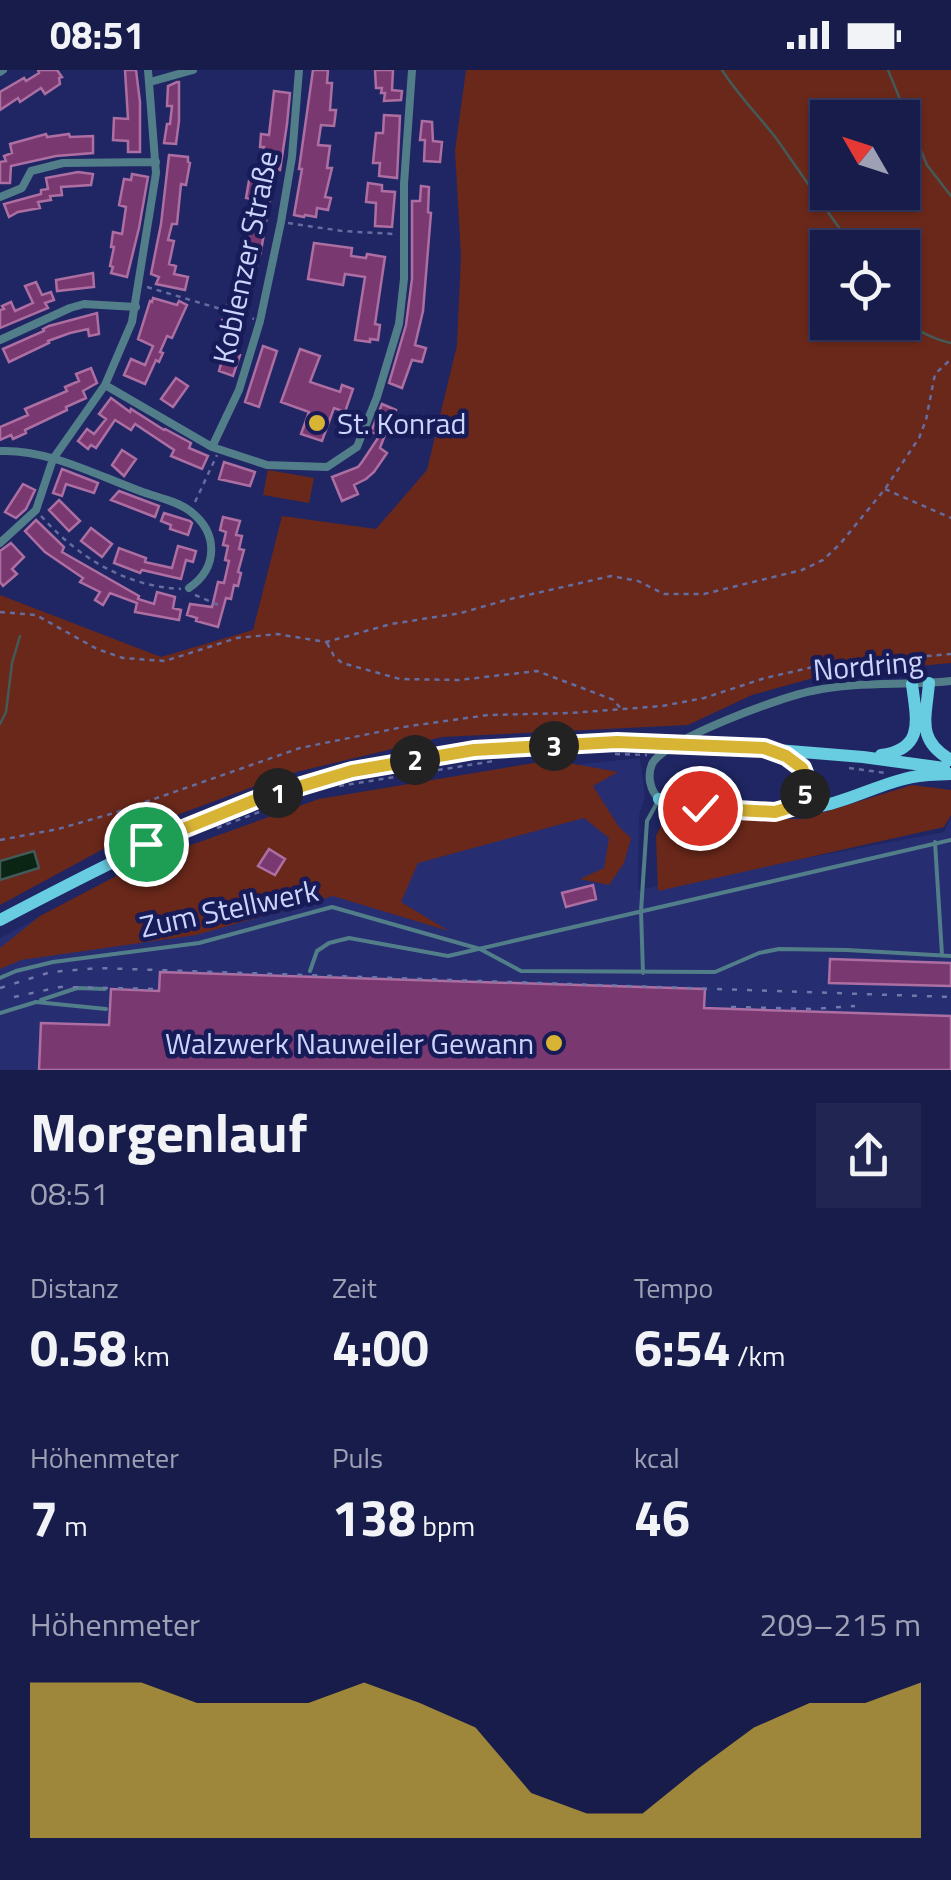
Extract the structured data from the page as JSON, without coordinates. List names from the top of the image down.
{
  "streets": {
    "street": ["Koblenzer Straße", "Nordring"],
    "lane": ["Zum Stellwerk"]
  },
  "places": ["St. Konrad", "Walzwerk Nauweiler Gewann"],
  "north": "top left",
  "page": {
    "status": "08:51",
    "pins": [
      "3",
      "2",
      "1",
      "5"
    ],
    "heading": ["Morgenlauf", "08:51"],
    "stats": [
      ["Distanz", "0.58 km"],
      ["Zeit", "4:00"],
      ["Tempo", "6:54 /km"],
      ["Höhenmeter", "7 m"],
      ["Puls", "138 bpm"],
      ["kcal", "46"]
    ],
    "chart": ["Höhenmeter", "209–215 m"]
  }
}
